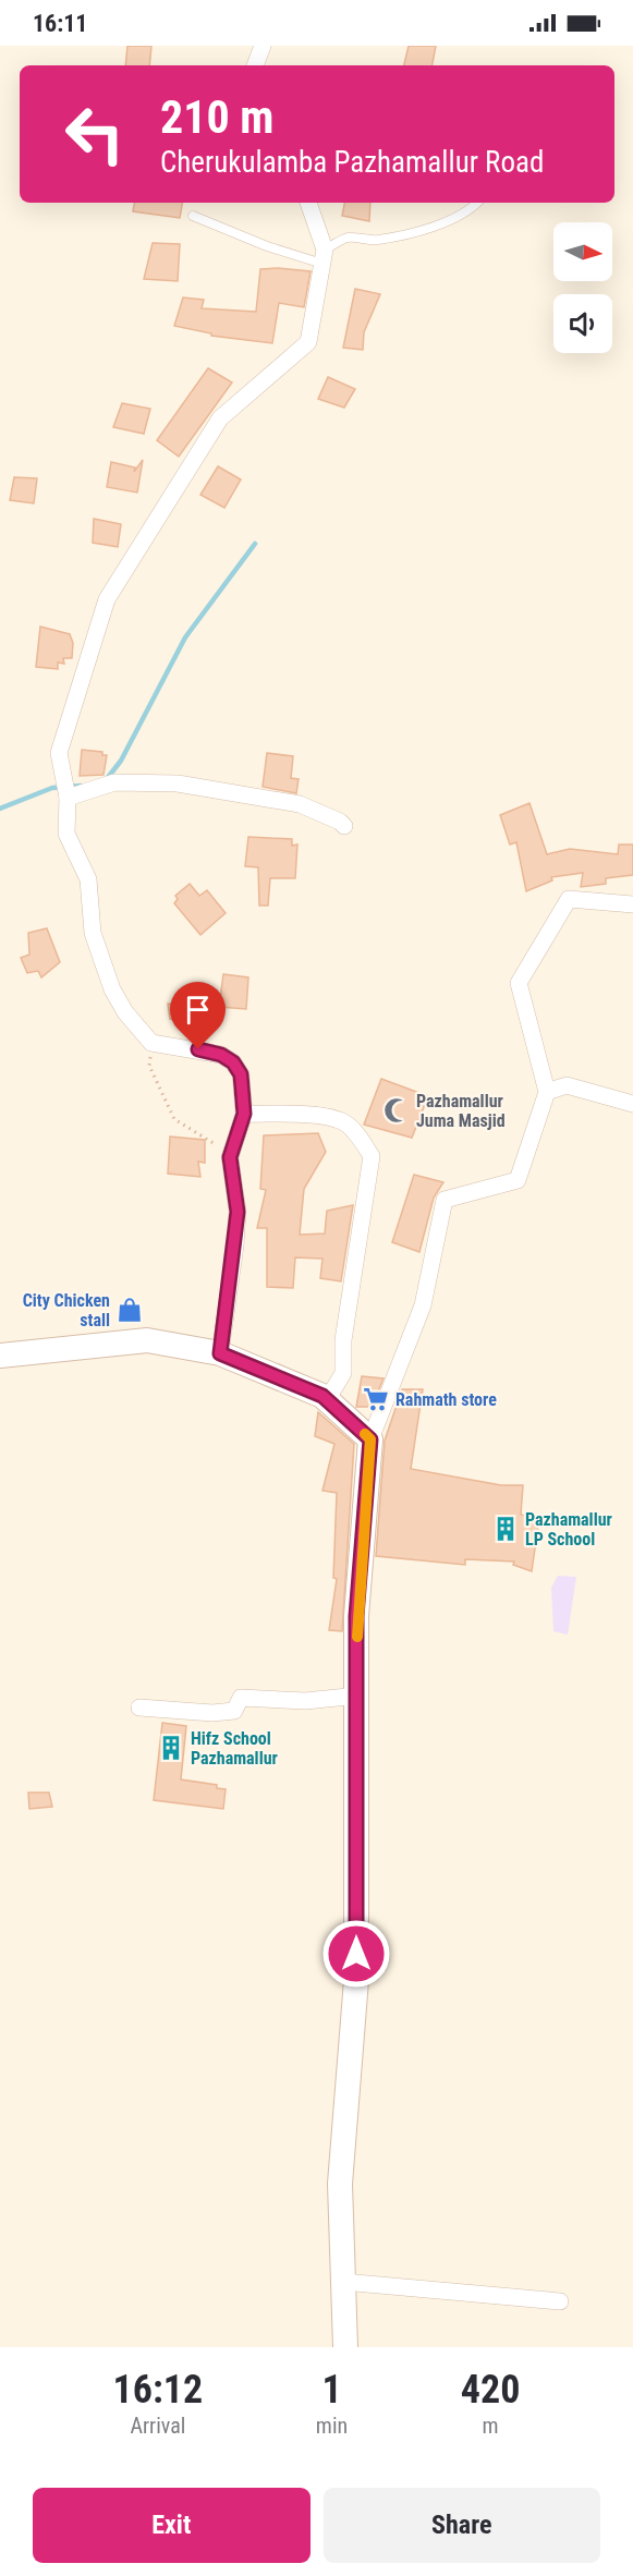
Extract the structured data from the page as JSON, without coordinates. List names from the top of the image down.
{
  "places": {
    "mosque": ["Pazhamallur Juma Masjid"],
    "shop": ["City Chicken stall"],
    "supermarket": ["Rahmath store"],
    "building": ["Pazhamallur LP School", "Hifz School Pazhamallur"]
  },
  "north": "right",
  "page": {
    "status": "16:11",
    "turn": ["210 m", "Cherukulamba Pazhamallur Road"],
    "eta": [
      "16:12",
      "Arrival",
      "1",
      "min",
      "420",
      "m"
    ],
    "buttons": ["Exit", "Share"]
  }
}
